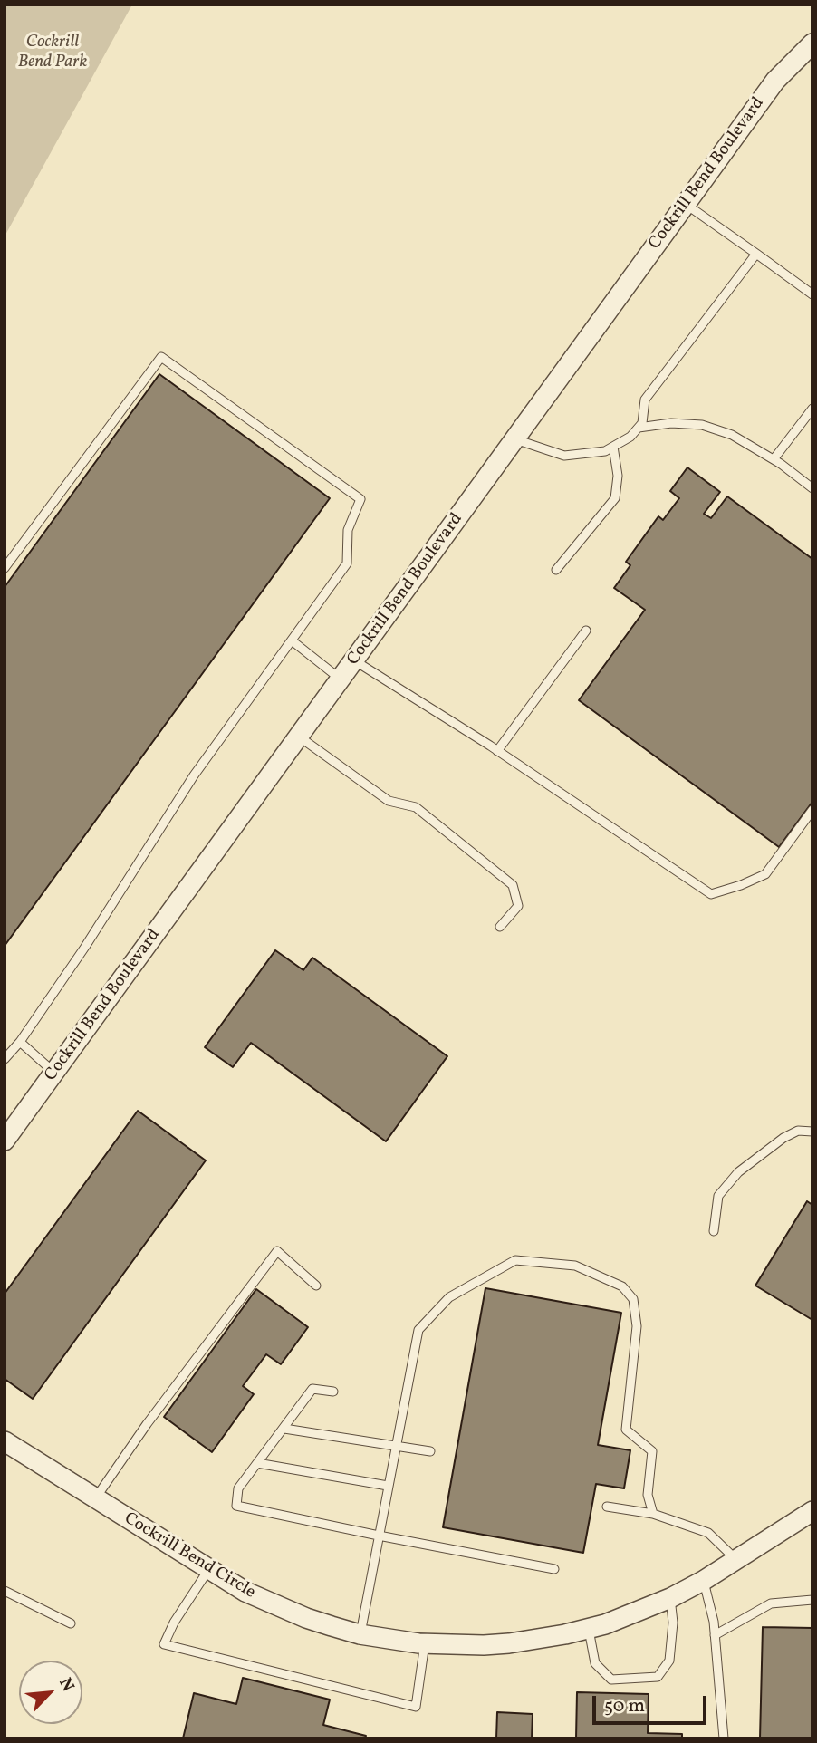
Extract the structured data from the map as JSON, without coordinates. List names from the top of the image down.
{
  "streets": {
    "street": ["Cockrill Bend Boulevard", "Cockrill Bend Circle"]
  },
  "parks": ["Cockrill Bend Park"],
  "scale_bar": "50 m",
  "north": "top right"
}
